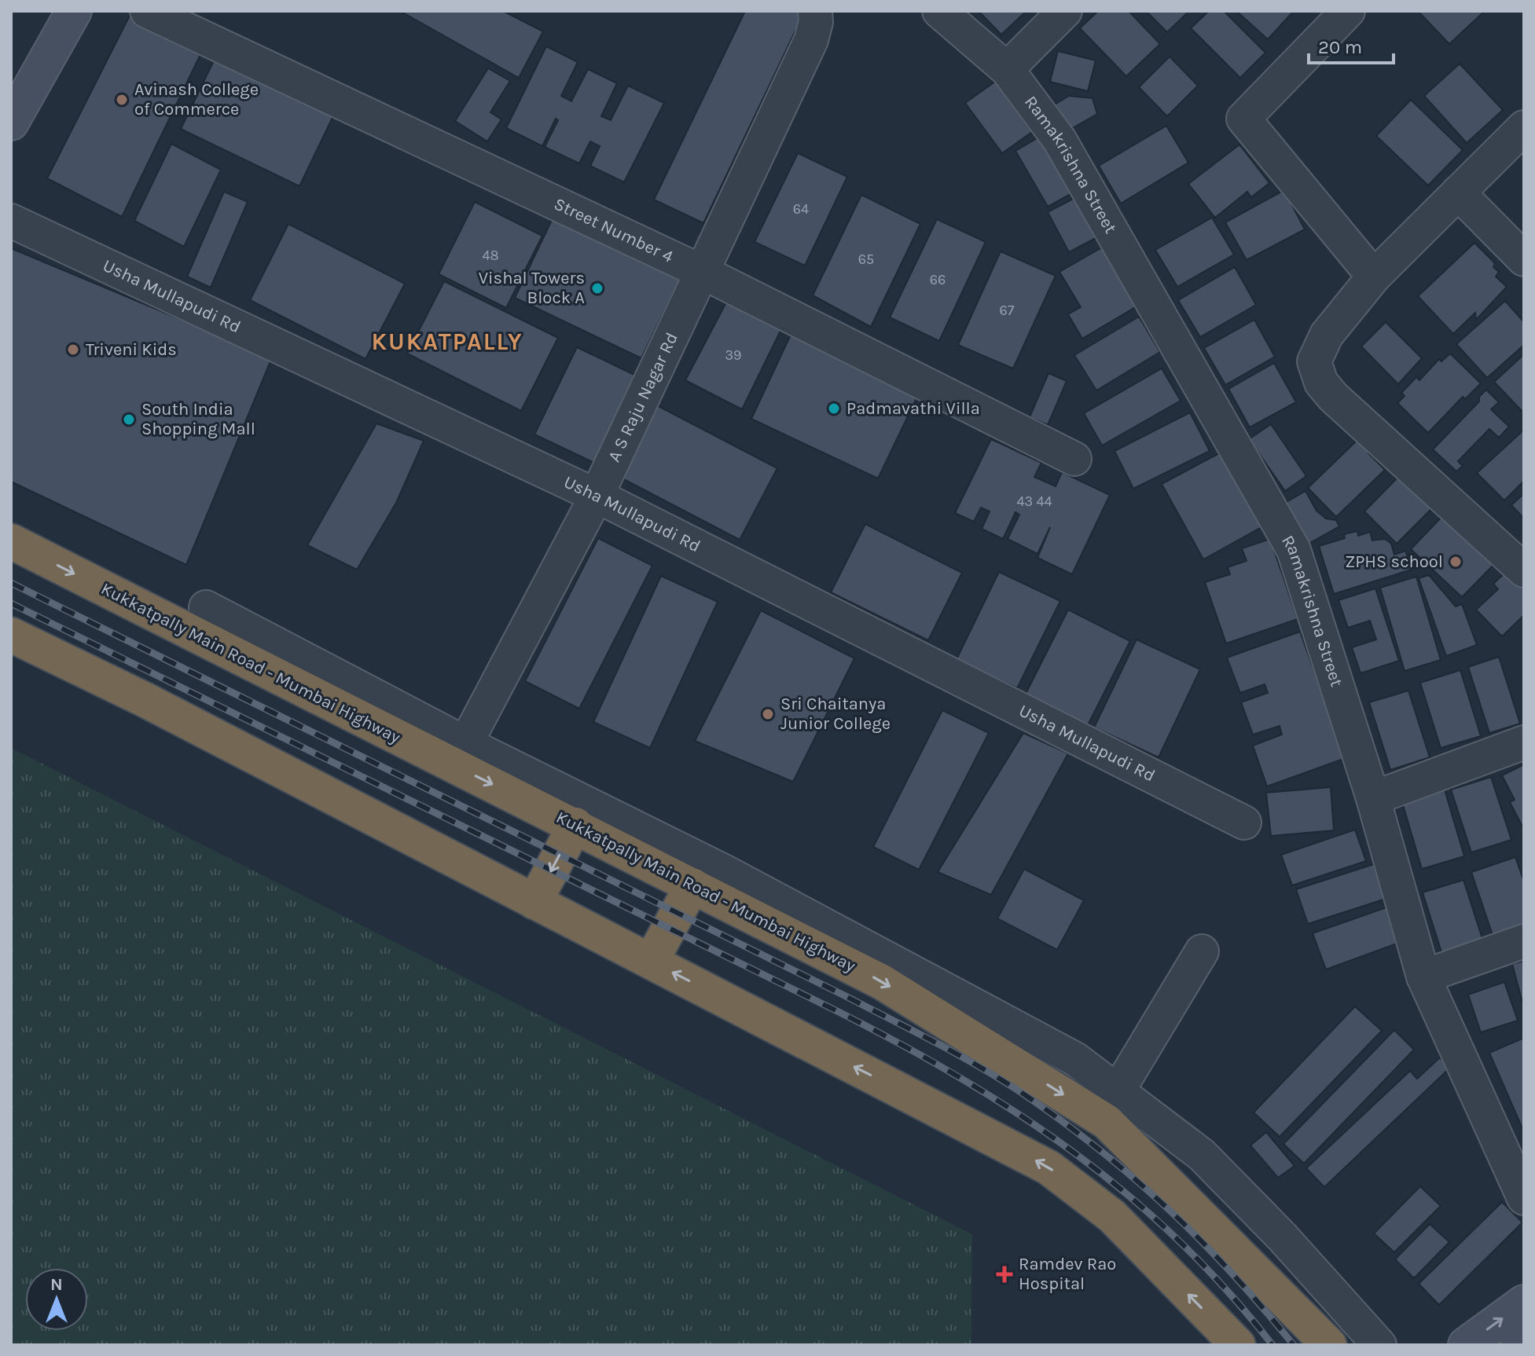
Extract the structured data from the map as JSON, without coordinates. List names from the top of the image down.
{
  "streets": {
    "highway": ["Kukkatpally Main Road - Mumbai Highway"],
    "street": [
      "Ramakrishna Street",
      "Street Number 4",
      "Usha Mullapudi Rd",
      "A S Raju Nagar Rd"
    ]
  },
  "crossings": [
    ["Street Number 4", "A S Raju Nagar Rd"],
    ["Usha Mullapudi Rd", "A S Raju Nagar Rd"],
    ["A S Raju Nagar Rd", "Kukkatpally Main Road - Mumbai Highway"]
  ],
  "districts": ["KUKATPALLY"],
  "places": {
    "other": [
      "Avinash College of Commerce",
      "Vishal Towers Block A",
      "Triveni Kids",
      "Padmavathi Villa",
      "South India Shopping Mall",
      "ZPHS school",
      "Sri Chaitanya Junior College"
    ],
    "health": ["Ramdev Rao Hospital"]
  },
  "house_numbers": [
    "64",
    "48",
    "65",
    "66",
    "67",
    "39",
    "43 44"
  ],
  "scale_bar": "20 m",
  "north": "top"
}
